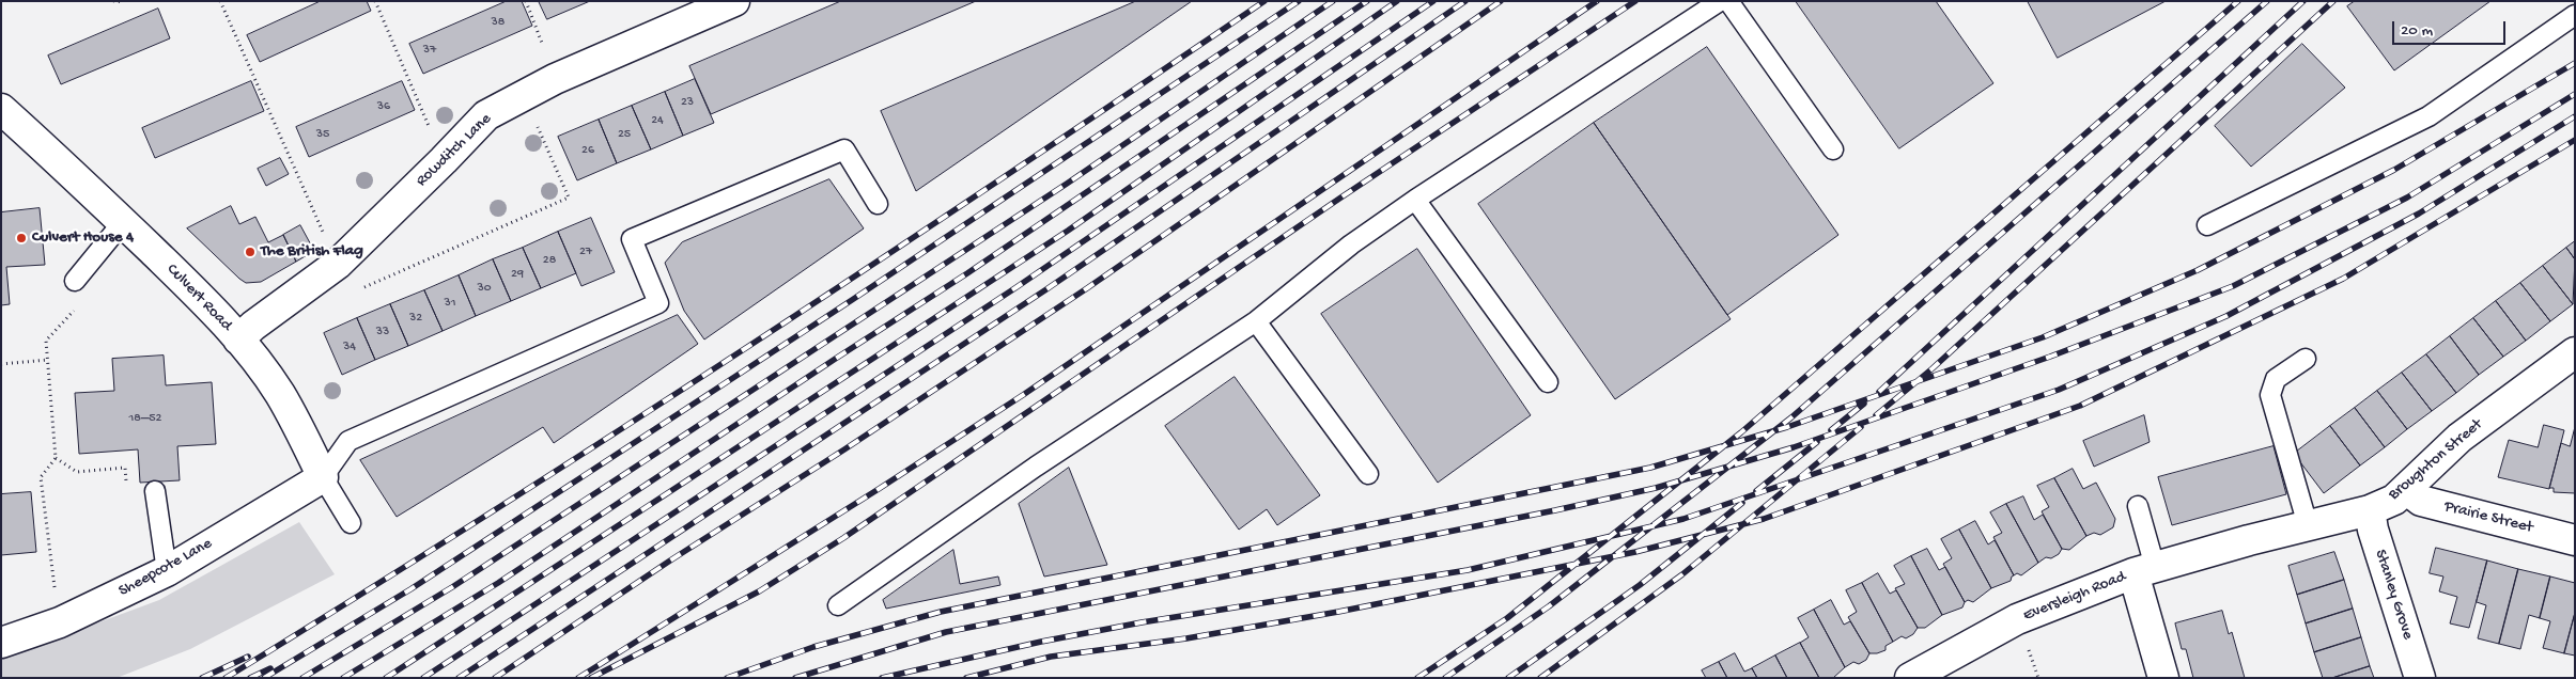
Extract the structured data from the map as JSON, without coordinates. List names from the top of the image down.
{
  "streets": {
    "street": [
      "Rowditch Lane",
      "Culvert Road",
      "Broughton Street",
      "Prairie Street",
      "Sheepcote Lane",
      "Stanley Grove",
      "Eversleigh Road"
    ]
  },
  "crossings": [
    ["Rowditch Lane", "Culvert Road"],
    ["Culvert Road", "Sheepcote Lane"],
    ["Broughton Street", "Prairie Street"],
    ["Broughton Street", "Stanley Grove"],
    ["Broughton Street", "Eversleigh Road"]
  ],
  "places": ["Culvert House 4", "The British Flag"],
  "house_numbers": [
    "38",
    "37",
    "23",
    "36",
    "24",
    "35",
    "25",
    "26",
    "27",
    "28",
    "29",
    "30",
    "31",
    "32",
    "33",
    "34",
    "18–52"
  ],
  "scale_bar": "20 m"
}
